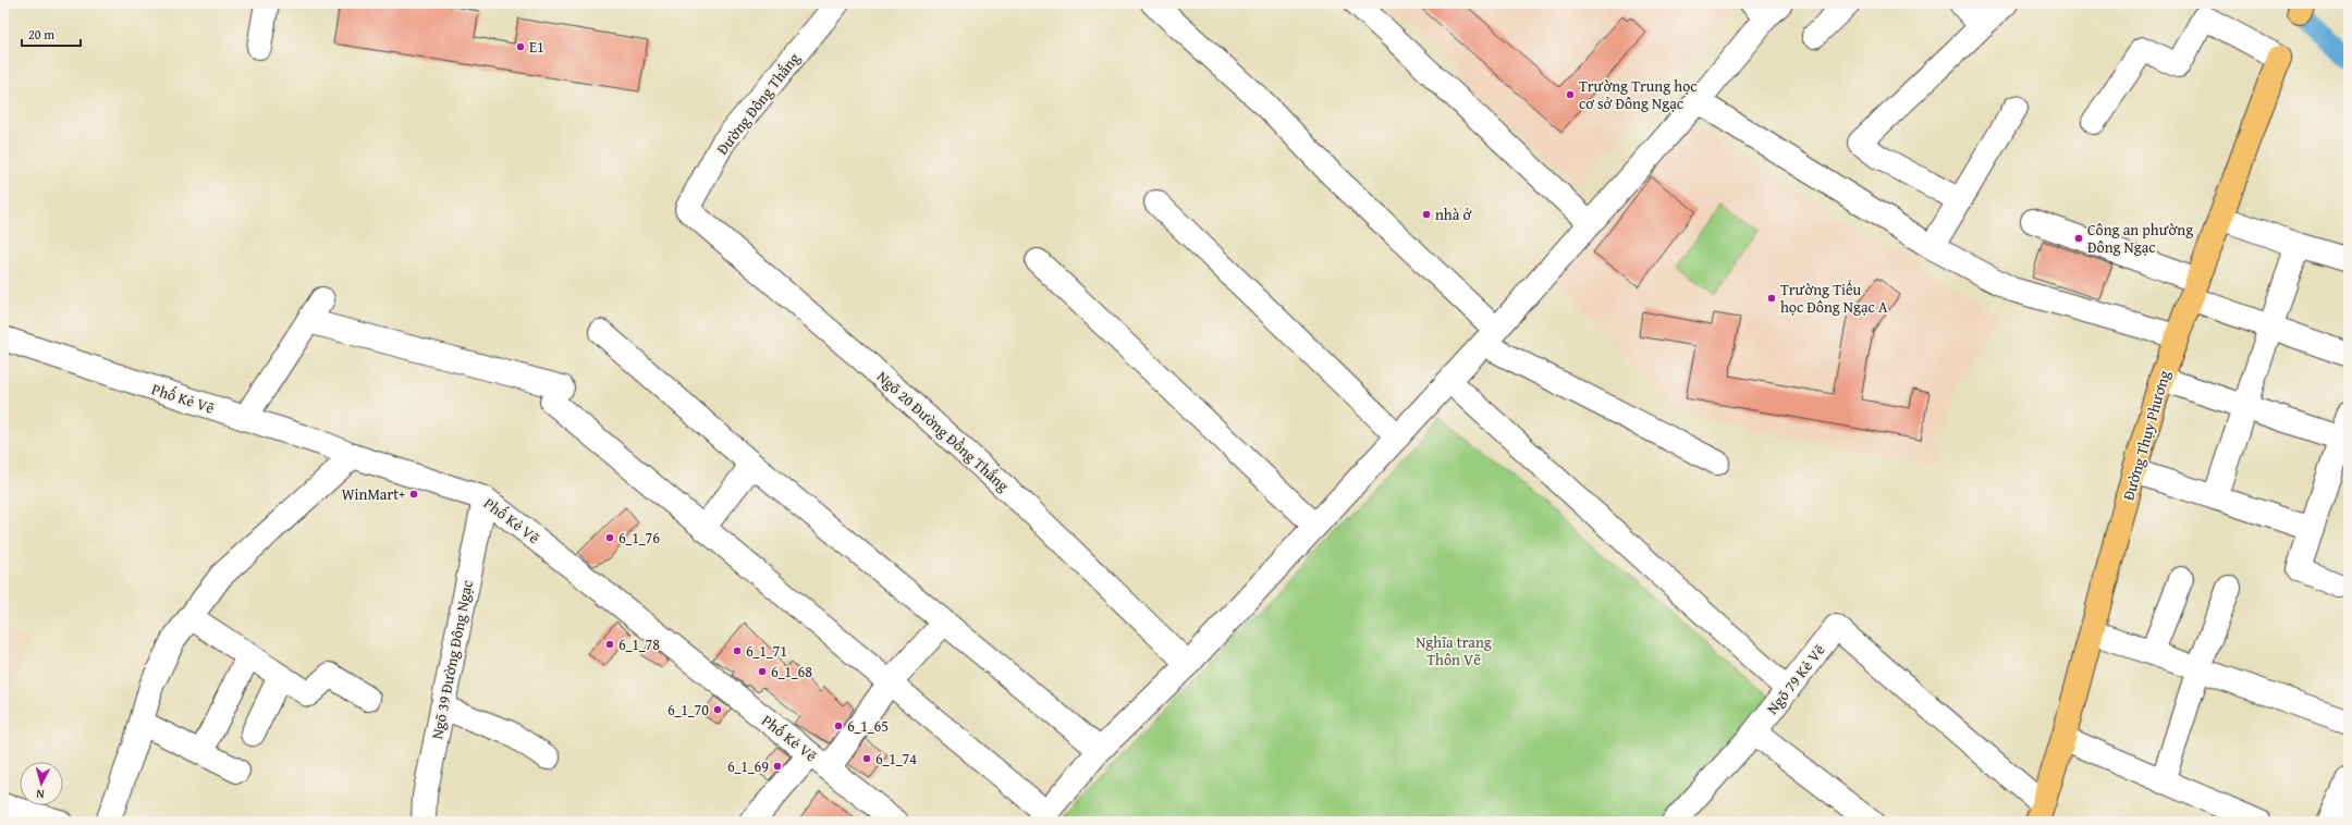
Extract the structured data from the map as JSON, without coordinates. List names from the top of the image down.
{
  "streets": {
    "main road": ["Đường Thụy Phương"],
    "street": [
      "Đường Đông Thắng",
      "Phố Kẻ Vẽ",
      "Ngõ 20 Đường Đồng Thắng",
      "Ngõ 39 Đường Đông Ngạc",
      "Ngõ 79 Kẻ Vẽ"
    ]
  },
  "crossings": [
    ["Đường Đông Thắng", "Ngõ 20 Đường Đồng Thắng"],
    ["Phố Kẻ Vẽ", "Ngõ 39 Đường Đông Ngạc"],
    ["Đường Thụy Phương", "Ngõ 79 Kẻ Vẽ"]
  ],
  "parks": ["Nghĩa trang Thôn Vẽ"],
  "places": [
    "E1",
    "Trường Trung học cơ sở Đông Ngạc",
    "nhà ở",
    "Công an phường Đông Ngạc",
    "Trường Tiểu học Đông Ngạc A",
    "WinMart+",
    "6_1_76",
    "6_1_78",
    "6_1_71",
    "6_1_68",
    "6_1_70",
    "6_1_65",
    "6_1_74",
    "6_1_69"
  ],
  "scale_bar": "20 m",
  "north": "bottom"
}
